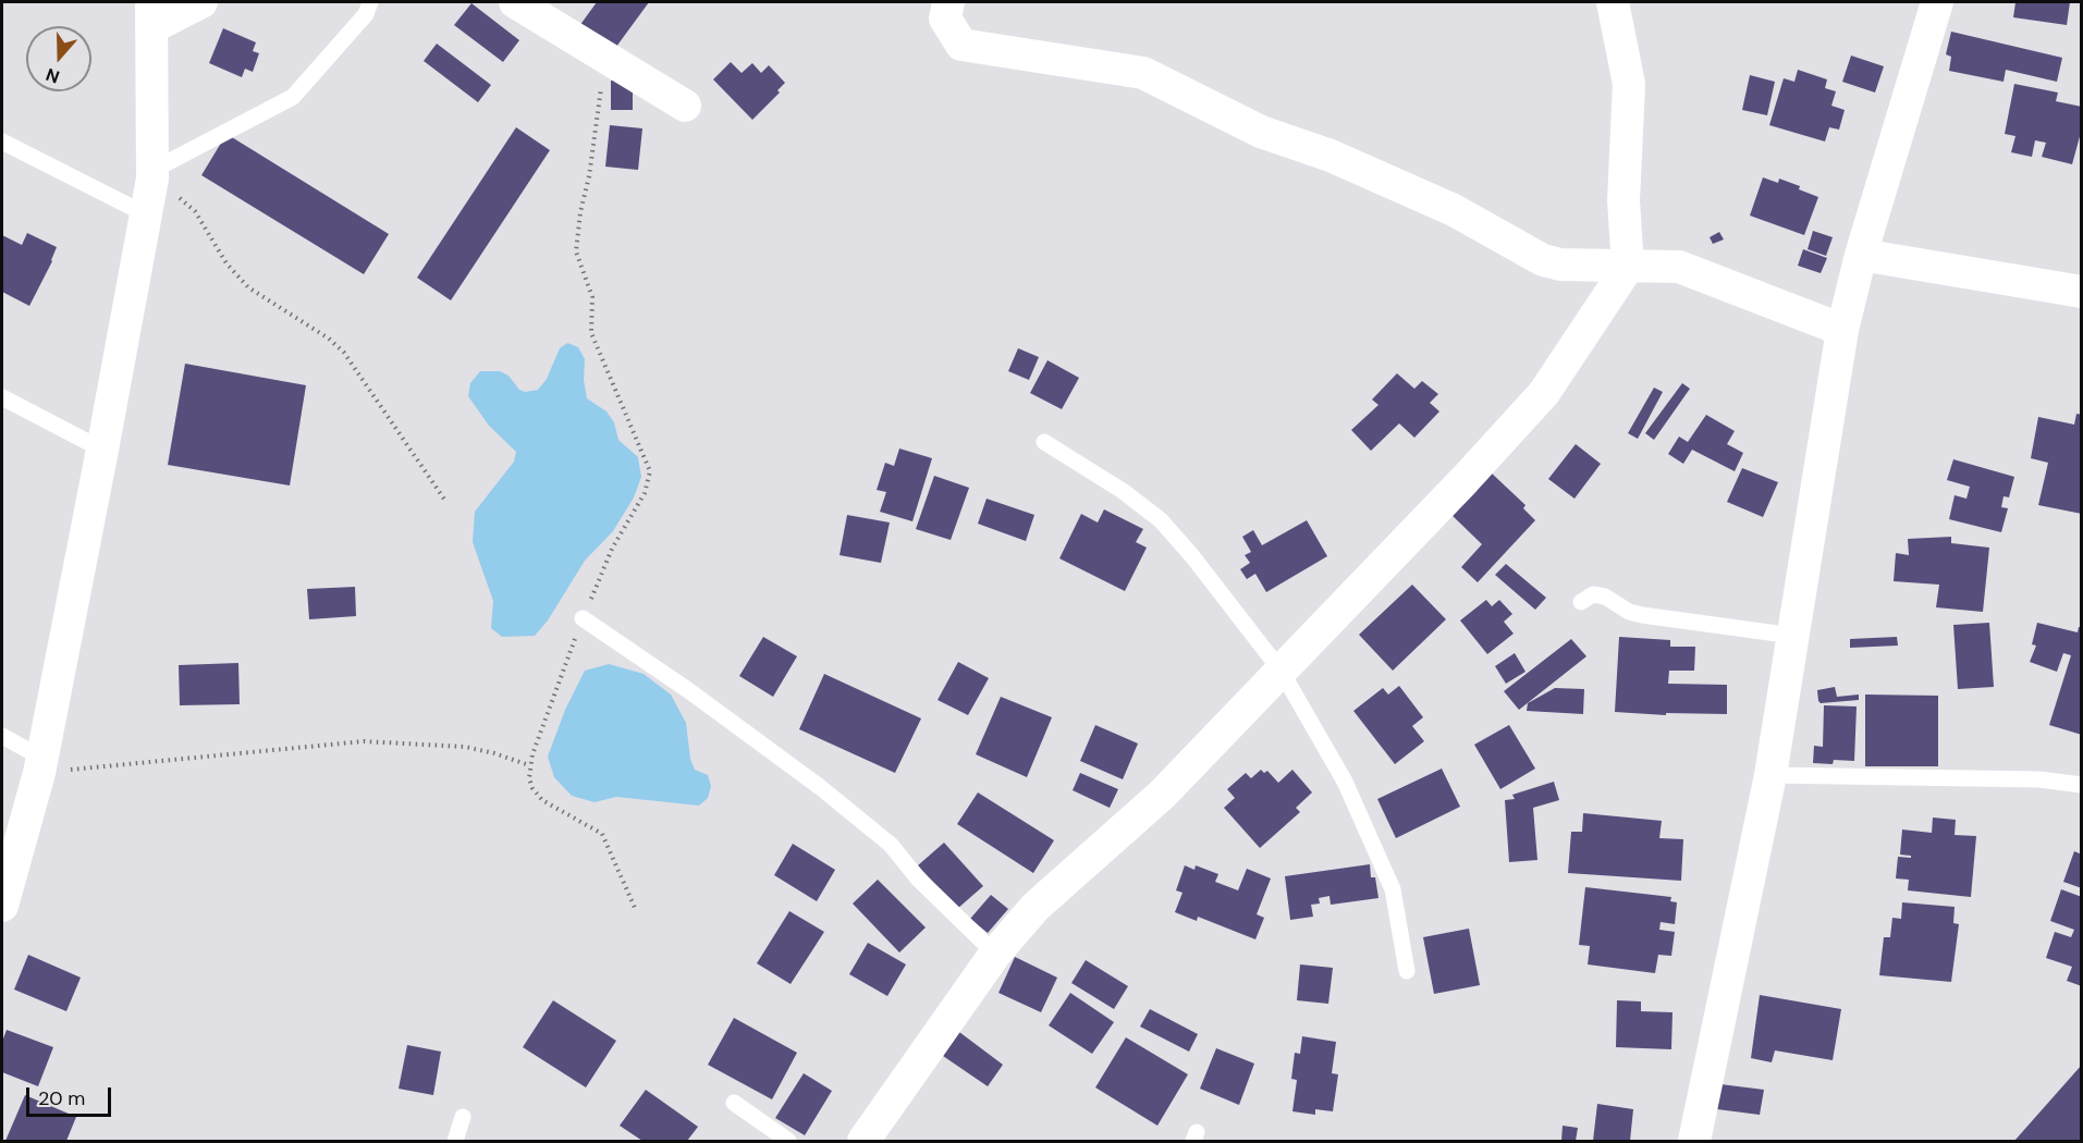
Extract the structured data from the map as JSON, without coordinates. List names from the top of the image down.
{
  "scale_bar": "20 m",
  "north": "bottom"
}
